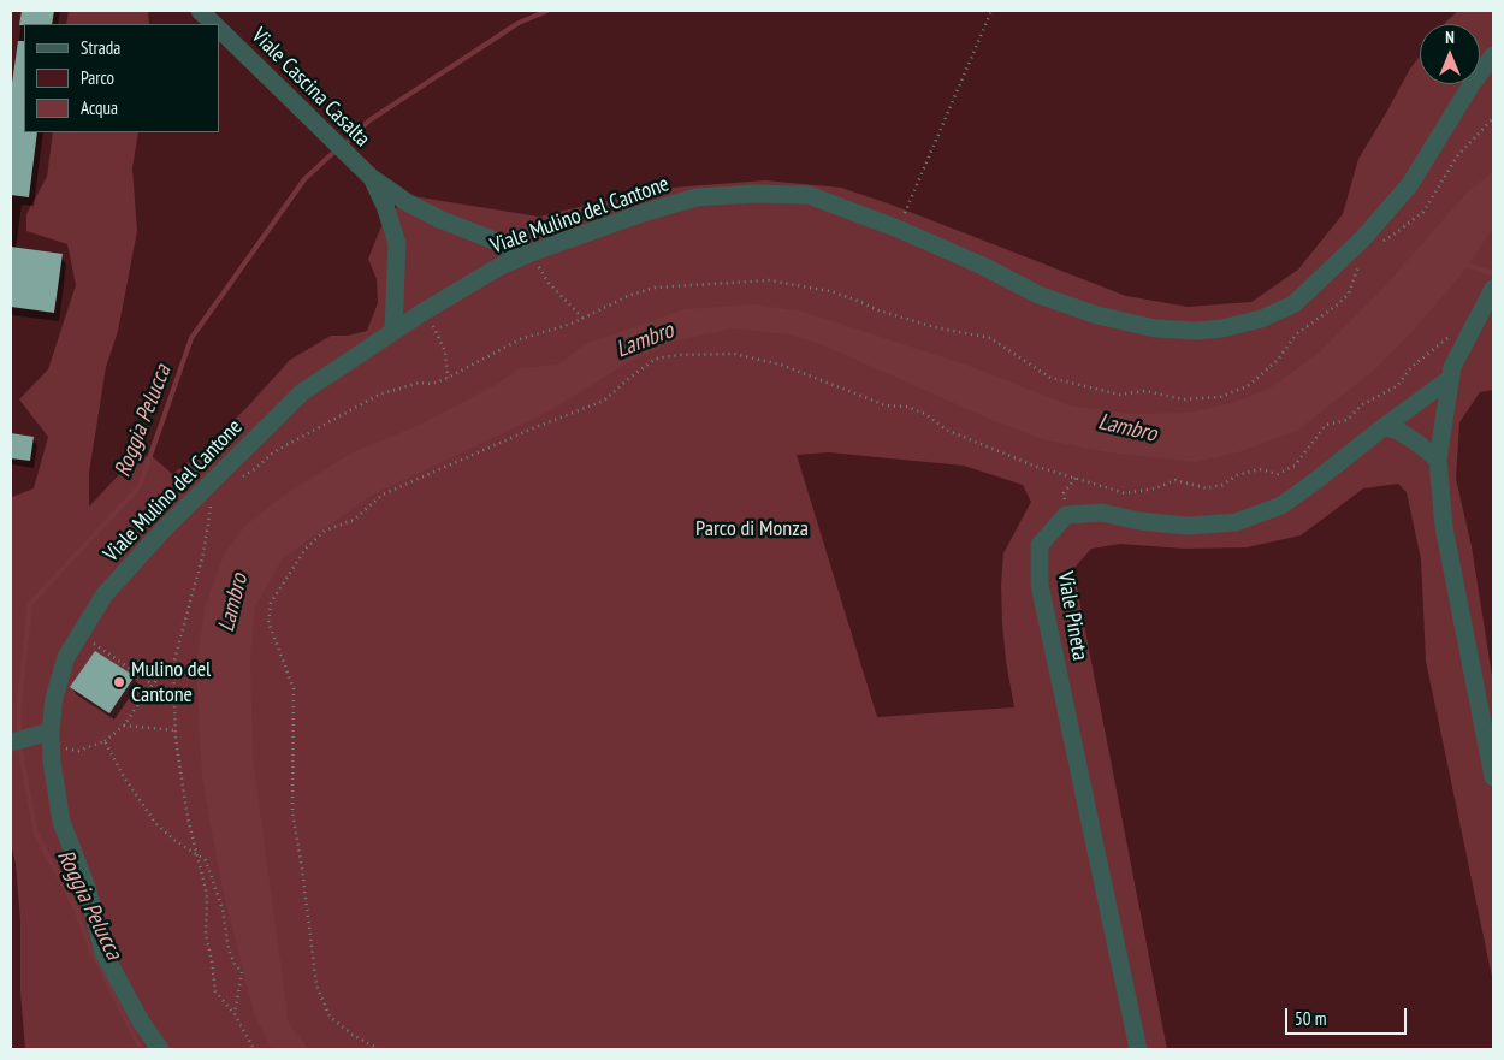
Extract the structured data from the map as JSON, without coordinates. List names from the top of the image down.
{
  "streets": {
    "lane": ["Viale Cascina Casalta", "Viale Mulino del Cantone", "Viale Pineta"]
  },
  "crossings": [
    ["Viale Cascina Casalta", "Viale Mulino del Cantone"]
  ],
  "water": ["Lambro", "Roggia Pelucca"],
  "parks": ["Parco di Monza"],
  "places": ["Mulino del Cantone"],
  "legend": ["Strada", "Parco", "Acqua"],
  "scale_bar": "50 m",
  "north": "top"
}
